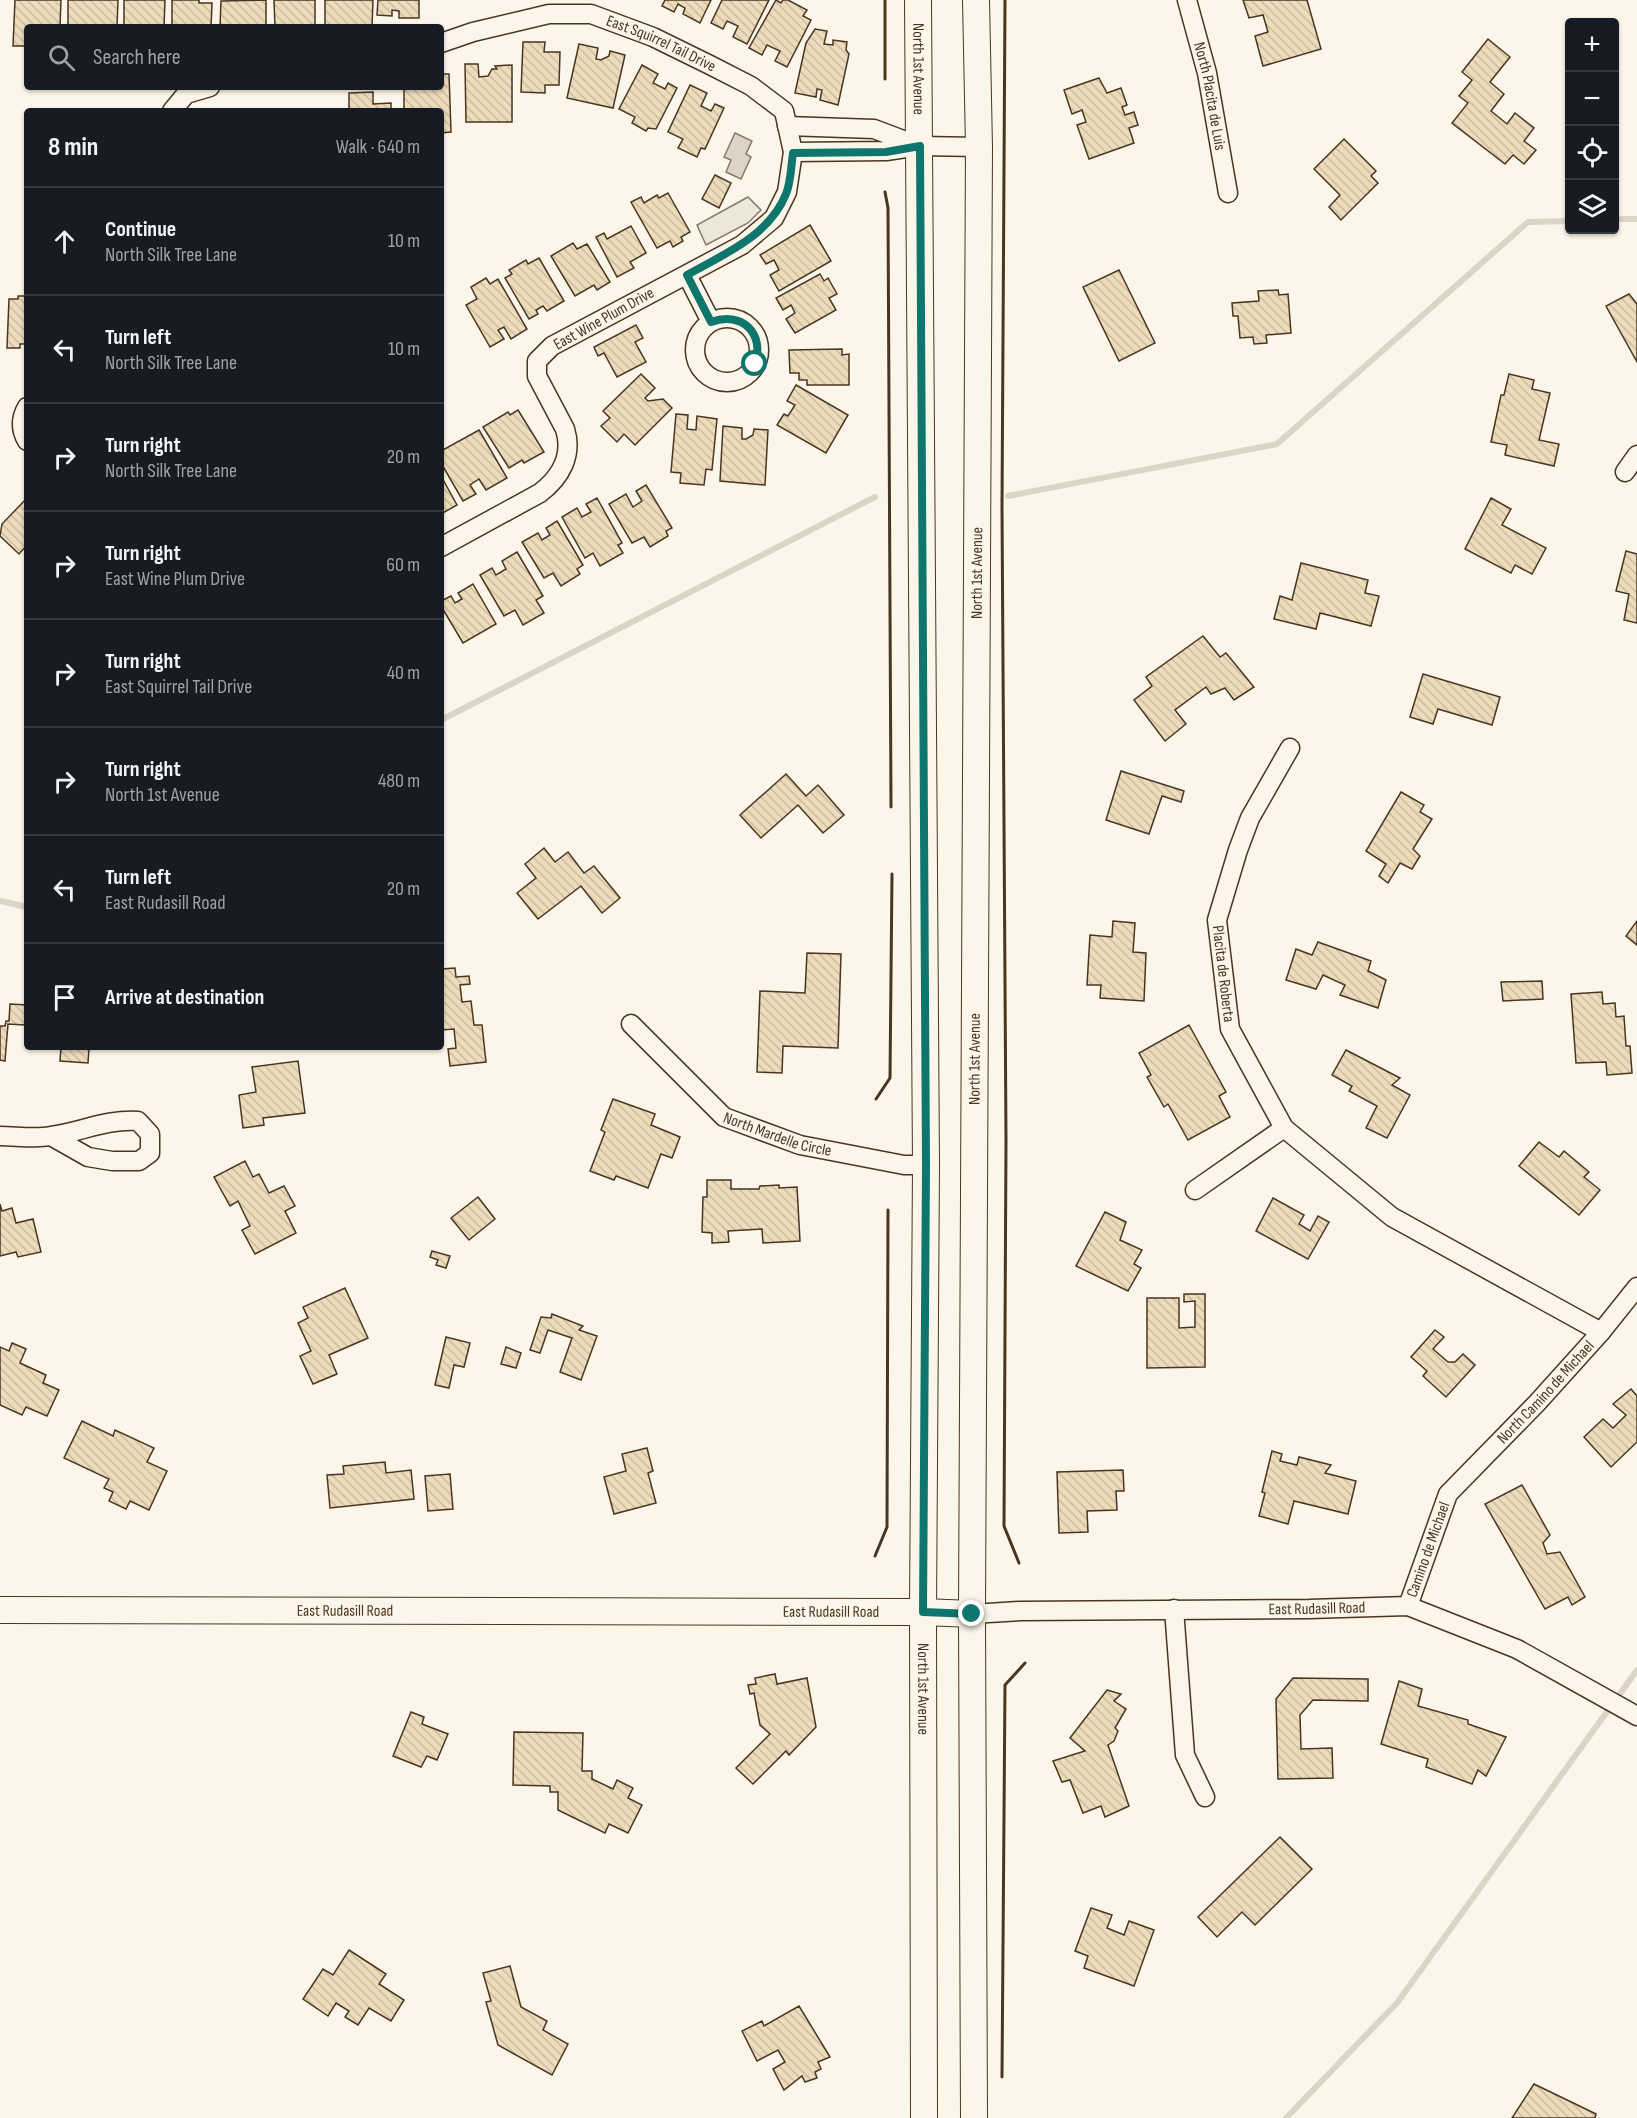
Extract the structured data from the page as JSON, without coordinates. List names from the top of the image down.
{
  "streets": {
    "main road": ["North 1st Avenue", "East Rudasill Road"],
    "street": [
      "East Squirrel Tail Drive",
      "North Placita de Luis",
      "East Wine Plum Drive",
      "Placita de Roberta",
      "North Mardelle Circle",
      "North Camino de Michael",
      "Camino de Michael"
    ]
  },
  "crossings": [
    ["East Squirrel Tail Drive", "East Wine Plum Drive"],
    ["North 1st Avenue", "North Mardelle Circle"],
    ["North 1st Avenue", "East Rudasill Road"],
    ["Placita de Roberta", "North Camino de Michael"],
    ["North Camino de Michael", "Camino de Michael"],
    ["Camino de Michael", "East Rudasill Road"]
  ],
  "page": {
    "map_buttons": ["+", "−"],
    "search": "Search here",
    "heading": ["8 min", "Walk · 640 m"],
    "list": [
      ["Continue", "North Silk Tree Lane", "10 m"],
      ["Turn left", "North Silk Tree Lane", "10 m"],
      ["Turn right", "North Silk Tree Lane", "20 m"],
      ["Turn right", "East Wine Plum Drive", "60 m"],
      ["Turn right", "East Squirrel Tail Drive", "40 m"],
      ["Turn right", "North 1st Avenue", "480 m"],
      ["Turn left", "East Rudasill Road", "20 m"],
      "Arrive at destination"
    ]
  }
}
